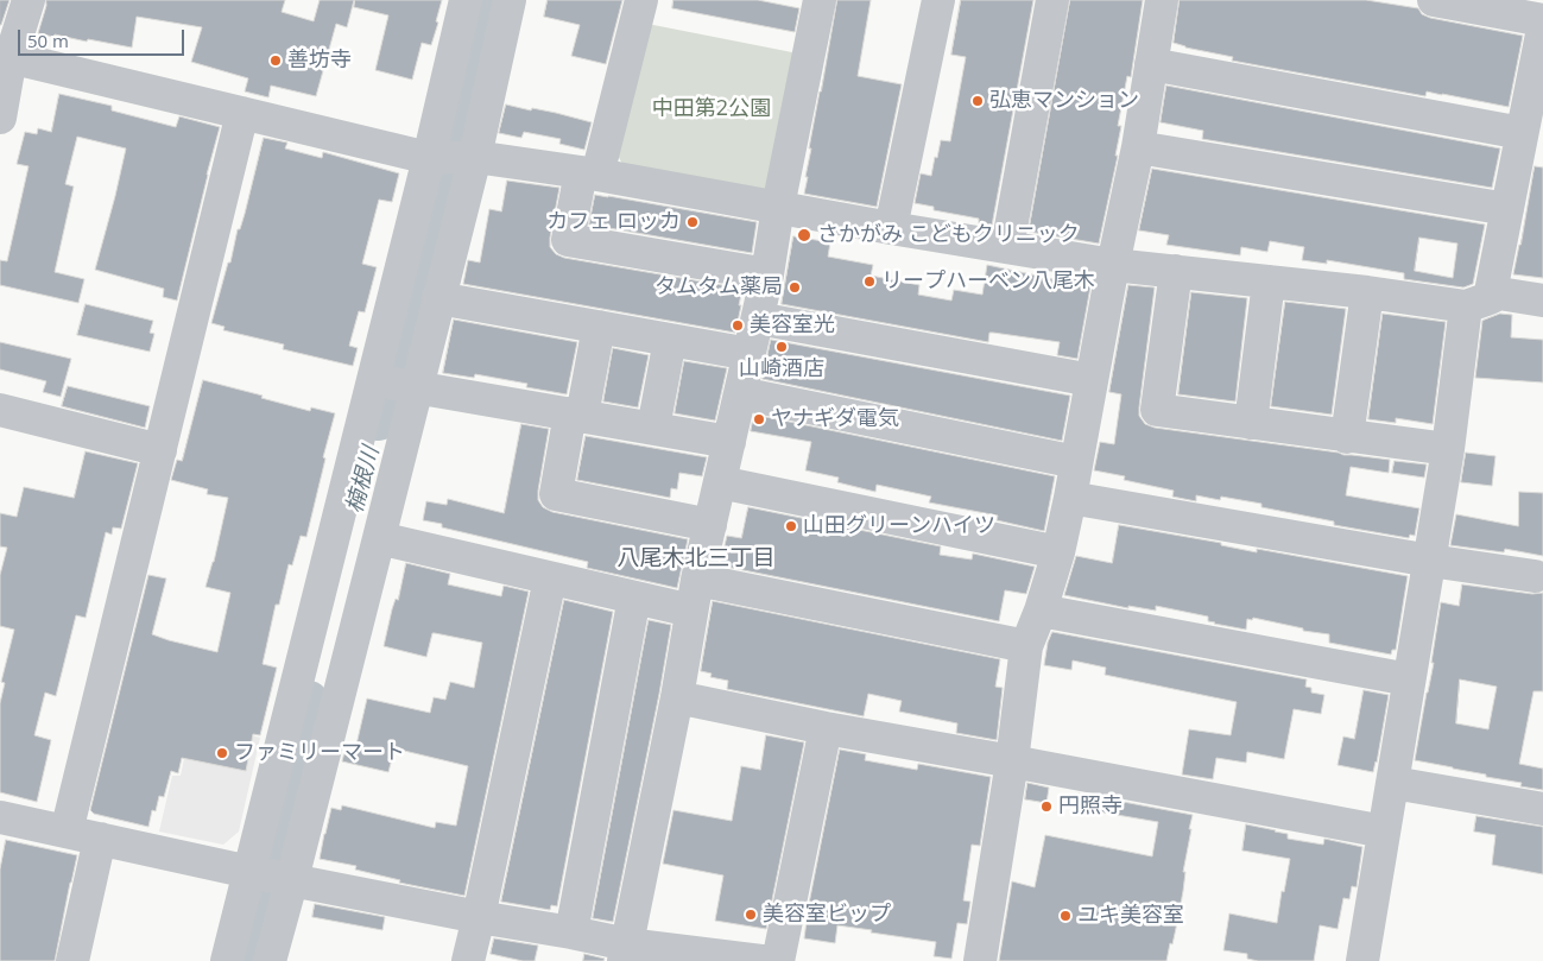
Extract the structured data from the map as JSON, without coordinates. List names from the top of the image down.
{
  "districts": ["八尾木北三丁目"],
  "water": ["楠根川"],
  "parks": ["中田第2公園"],
  "places": [
    "善坊寺",
    "弘恵マンション",
    "カフェ ロッカ",
    "さかがみ こどもクリニック",
    "リープハーベン八尾木",
    "タムタム薬局",
    "美容室光",
    "山崎酒店",
    "ヤナギダ電気",
    "山田グリーンハイツ",
    "ファミリーマート",
    "円照寺",
    "美容室ビップ",
    "ユキ美容室"
  ],
  "scale_bar": "50 m"
}
